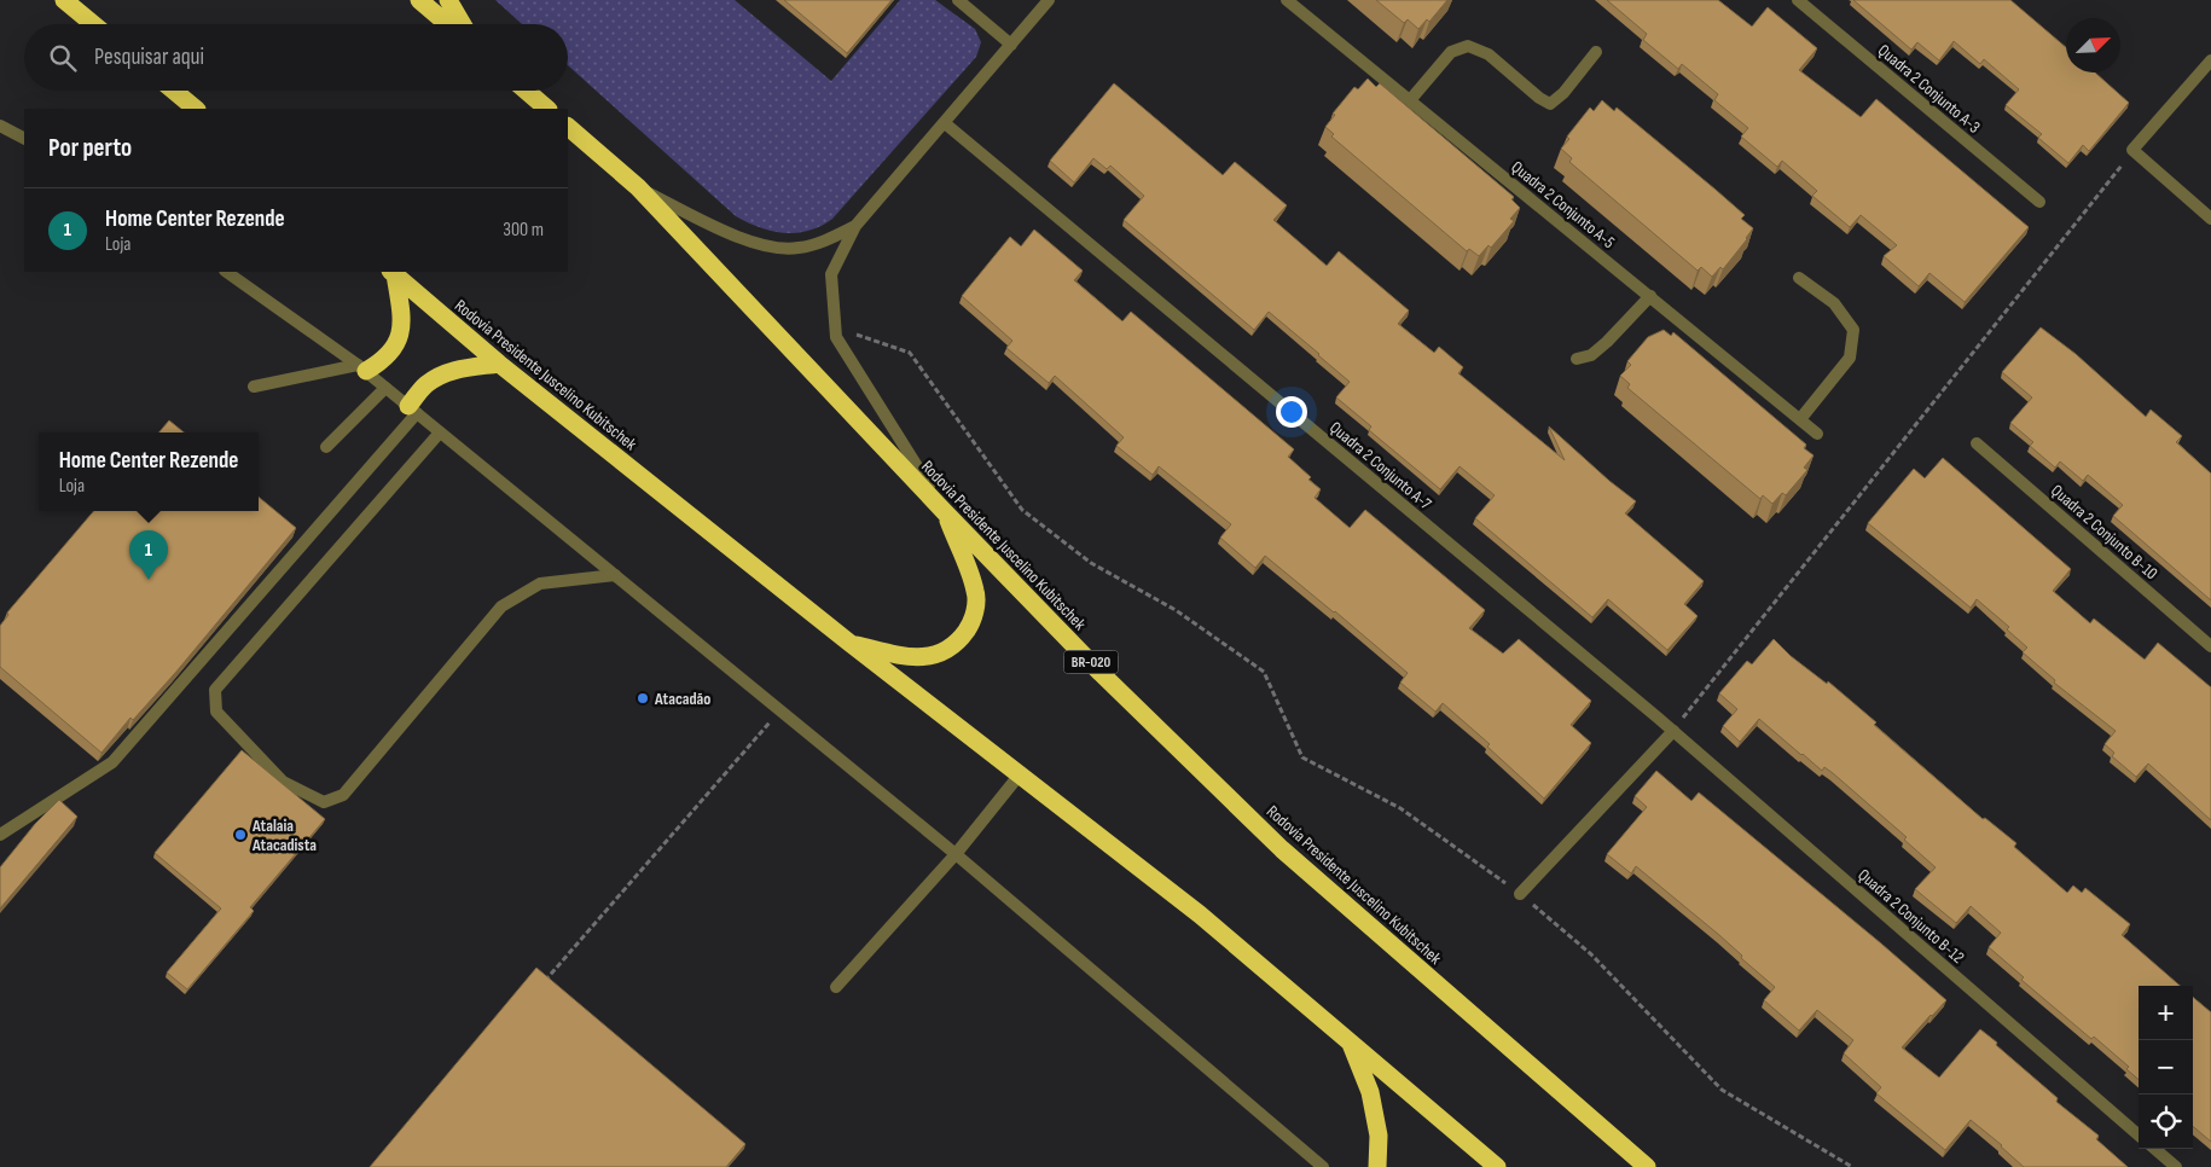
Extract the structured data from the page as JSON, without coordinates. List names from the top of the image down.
{
  "streets": {
    "highway": ["Rodovia Presidente Juscelino Kubitschek", "BR-020"],
    "street": [
      "Quadra 2 Conjunto A-3",
      "Quadra 2 Conjunto A-5",
      "Quadra 2 Conjunto A-7",
      "Quadra 2 Conjunto B-10",
      "Quadra 2 Conjunto B-12"
    ]
  },
  "crossings": [
    ["Quadra 2 Conjunto A-7", "Quadra 2 Conjunto B-12"]
  ],
  "places": ["Atacadão", "Atalaia Atacadista"],
  "north": "top right",
  "page": {
    "search": "Pesquisar aqui",
    "heading": "Por perto",
    "list": [
      {
        "mark": "1",
        "name": "Home Center Rezende",
        "note": "Loja",
        "value": "300 m"
      }
    ],
    "popup": ["Home Center Rezende", "Loja"],
    "pins": "1",
    "map_buttons": ["+", "−"]
  }
}
